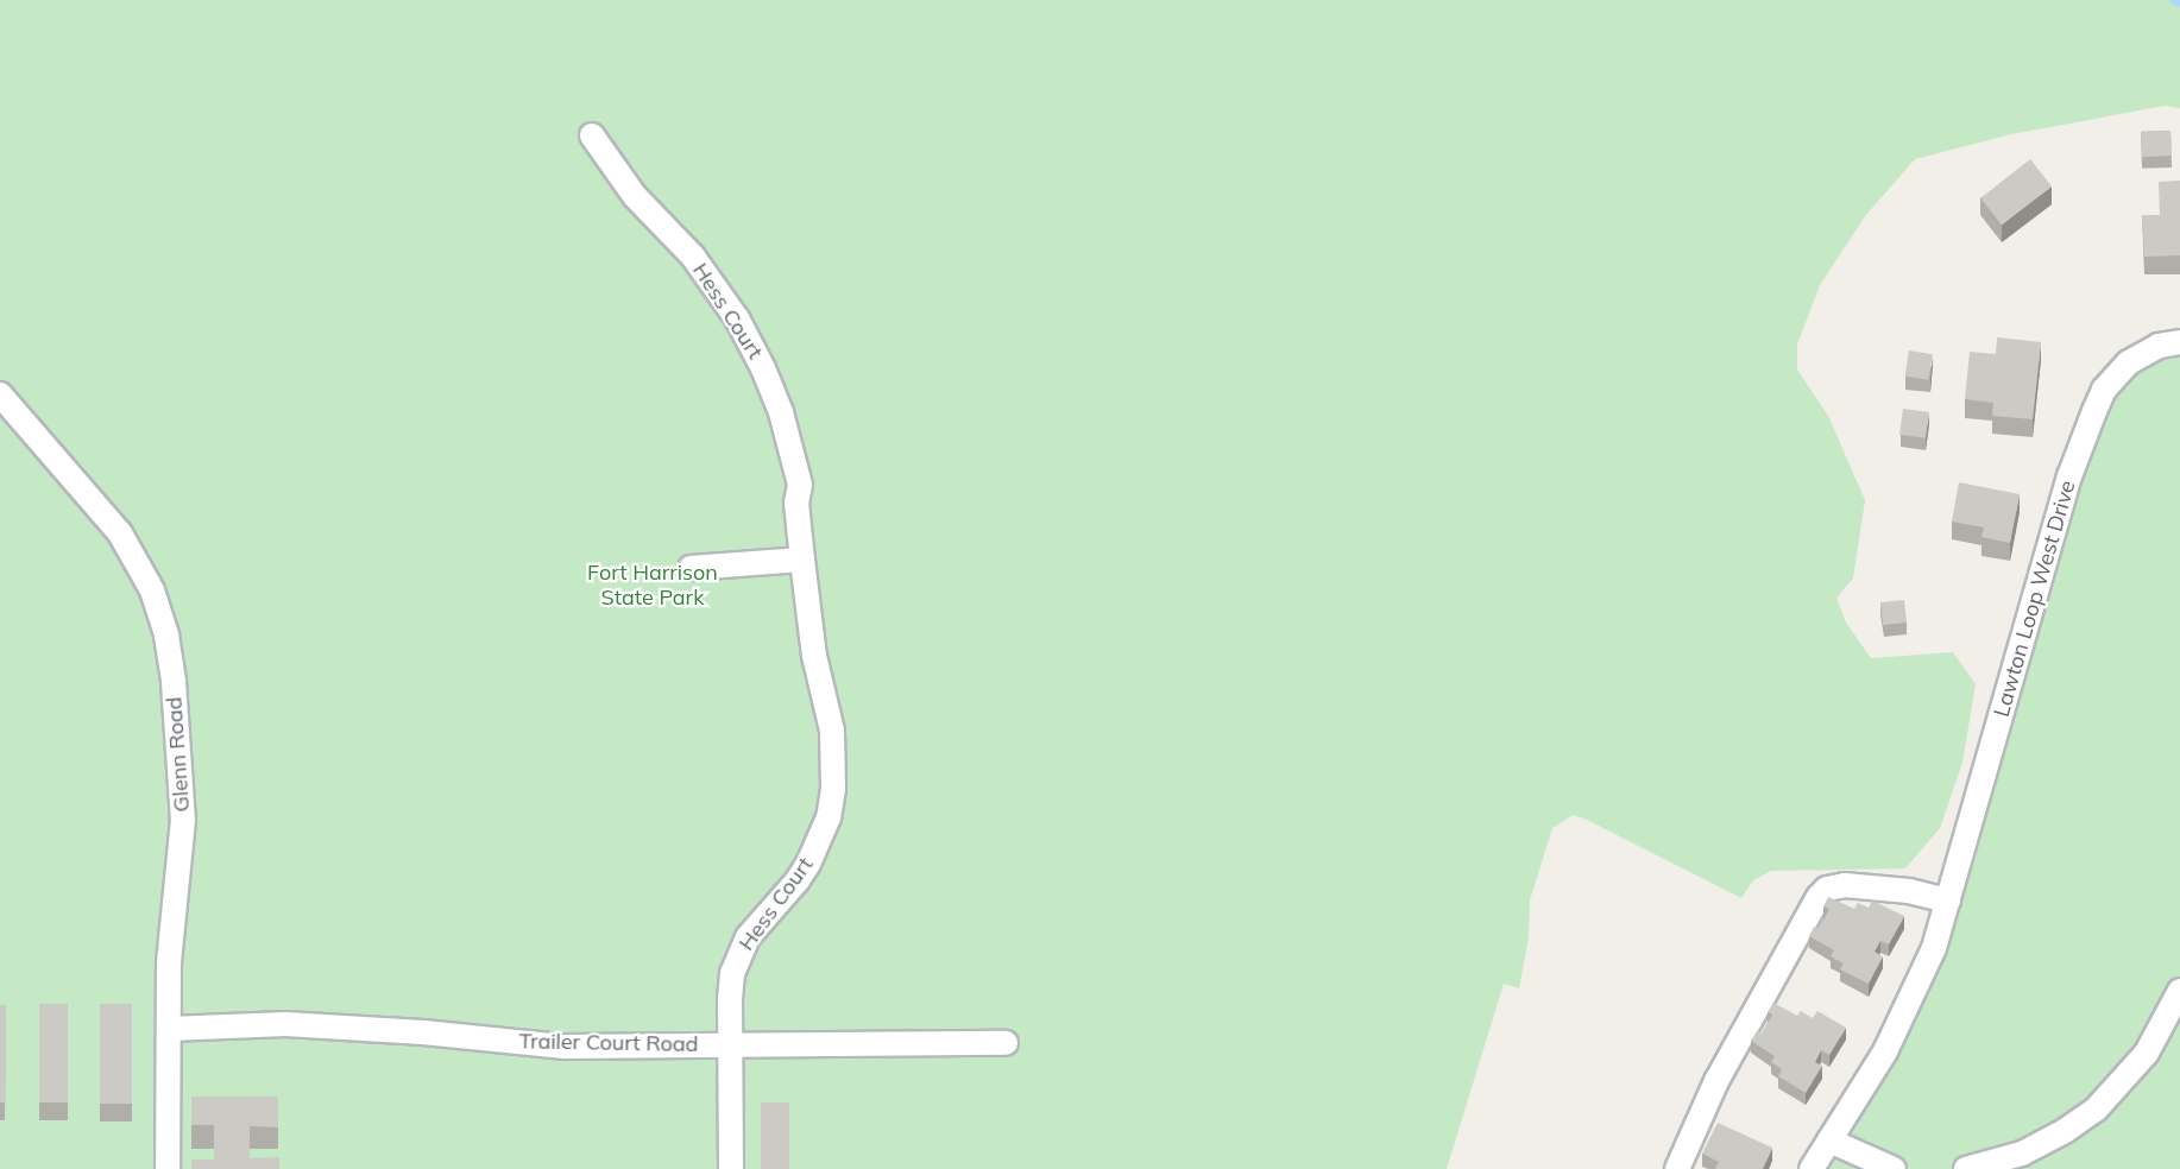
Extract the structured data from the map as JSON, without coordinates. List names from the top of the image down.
{
  "streets": {
    "street": [
      "Hess Court",
      "Lawton Loop West Drive",
      "Glenn Road",
      "Trailer Court Road"
    ]
  },
  "crossings": [
    ["Hess Court", "Trailer Court Road"],
    ["Glenn Road", "Trailer Court Road"]
  ],
  "parks": ["Fort Harrison State Park"]
}
